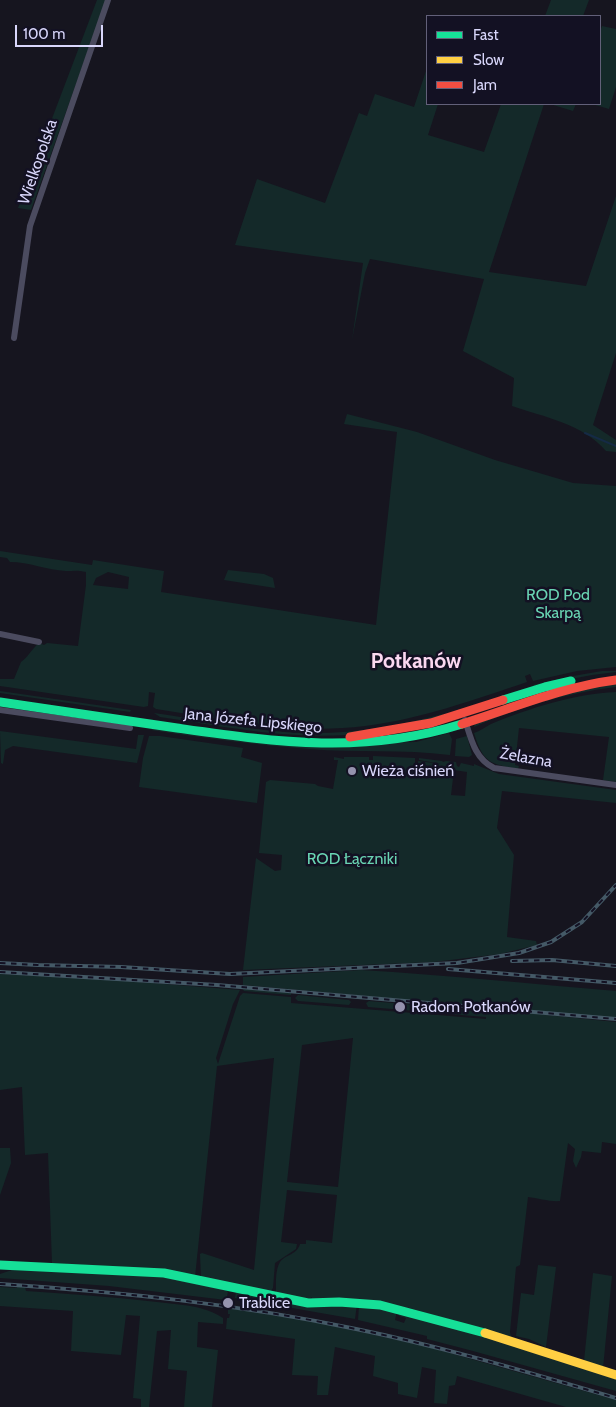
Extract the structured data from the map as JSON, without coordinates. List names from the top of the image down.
{
  "streets": {
    "main road": ["Jana Józefa Lipskiego"],
    "street": ["Wielkopolska", "Żelazna"]
  },
  "crossings": [
    ["Jana Józefa Lipskiego", "Żelazna"]
  ],
  "districts": ["Potkanów"],
  "parks": ["ROD Pod Skarpą", "ROD Łączniki"],
  "places": ["Wieża ciśnień", "Radom Potkanów", "Trablice"],
  "legend": ["Fast", "Slow", "Jam"],
  "scale_bar": "100 m"
}
